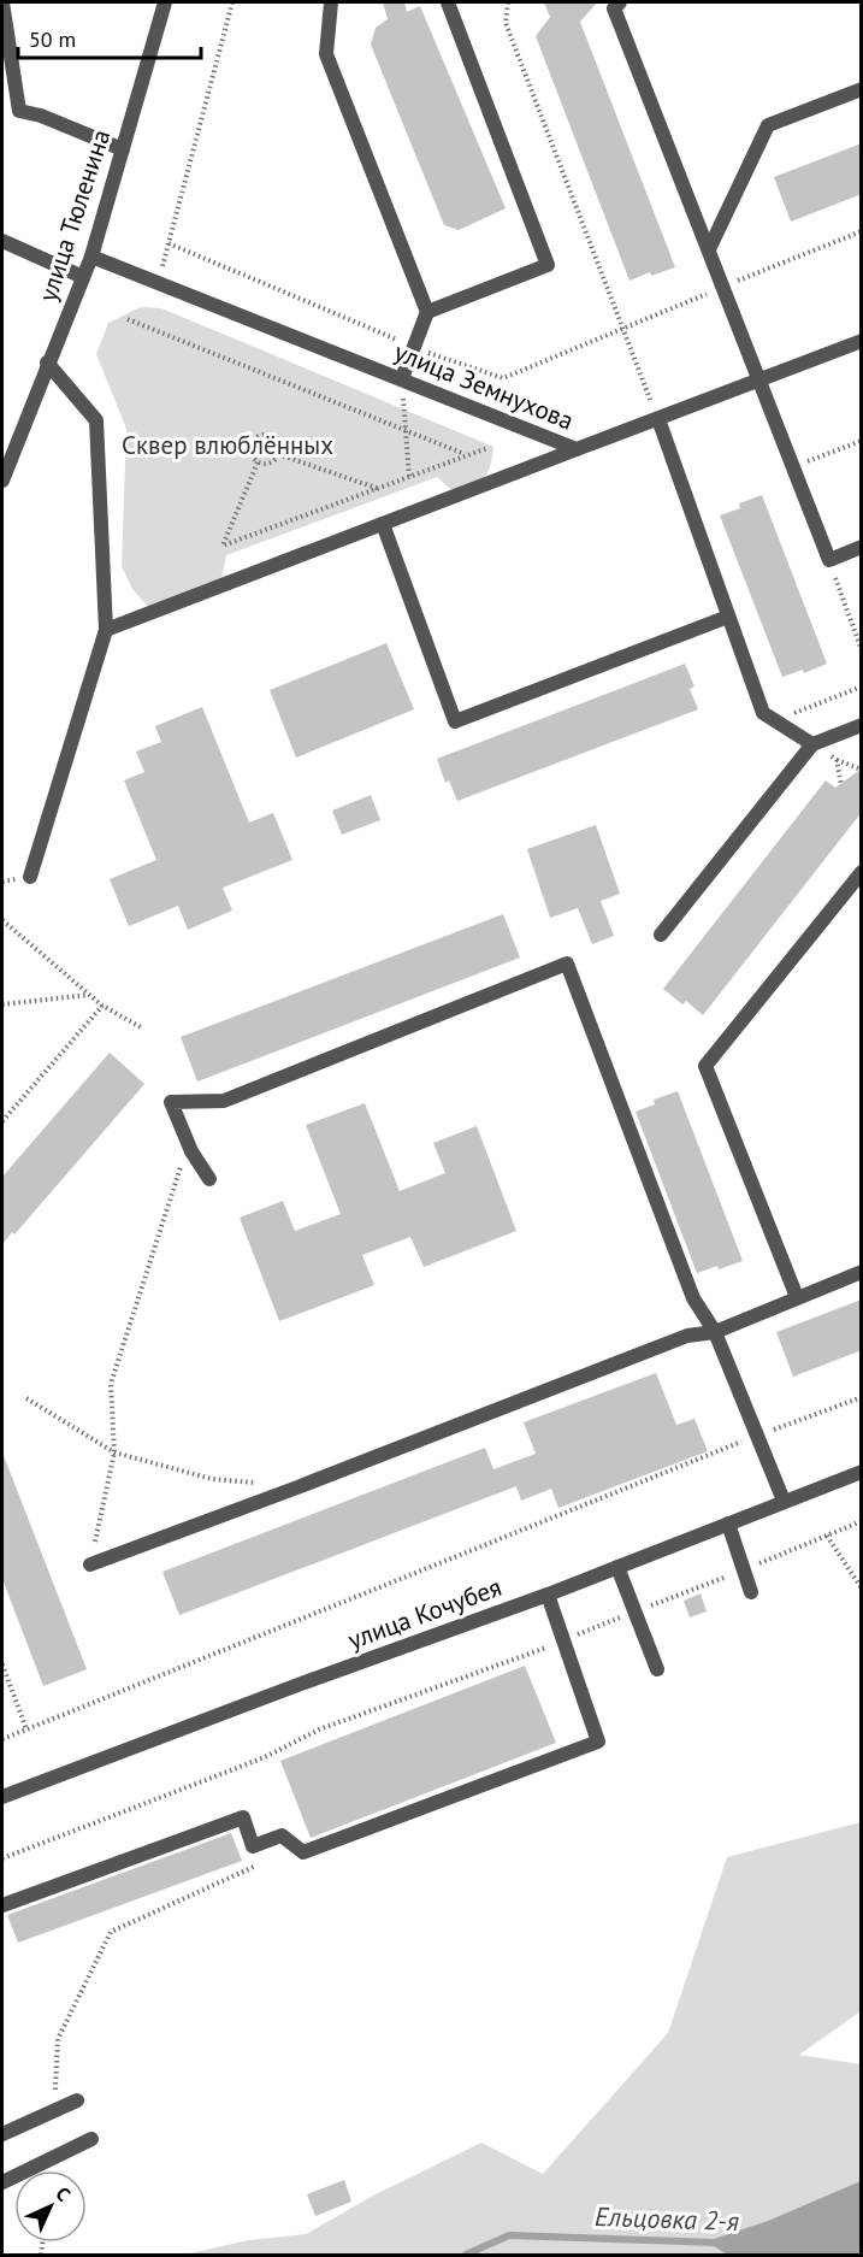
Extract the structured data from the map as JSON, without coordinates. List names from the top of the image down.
{
  "streets": {
    "street": ["улица Тюленина", "улица Земнухова", "улица Кочубея"]
  },
  "crossings": [
    ["улица Тюленина", "улица Земнухова"]
  ],
  "water": ["Ельцовка 2-я"],
  "parks": ["Сквер влюблённых"],
  "scale_bar": "50 m",
  "north": "top right"
}
